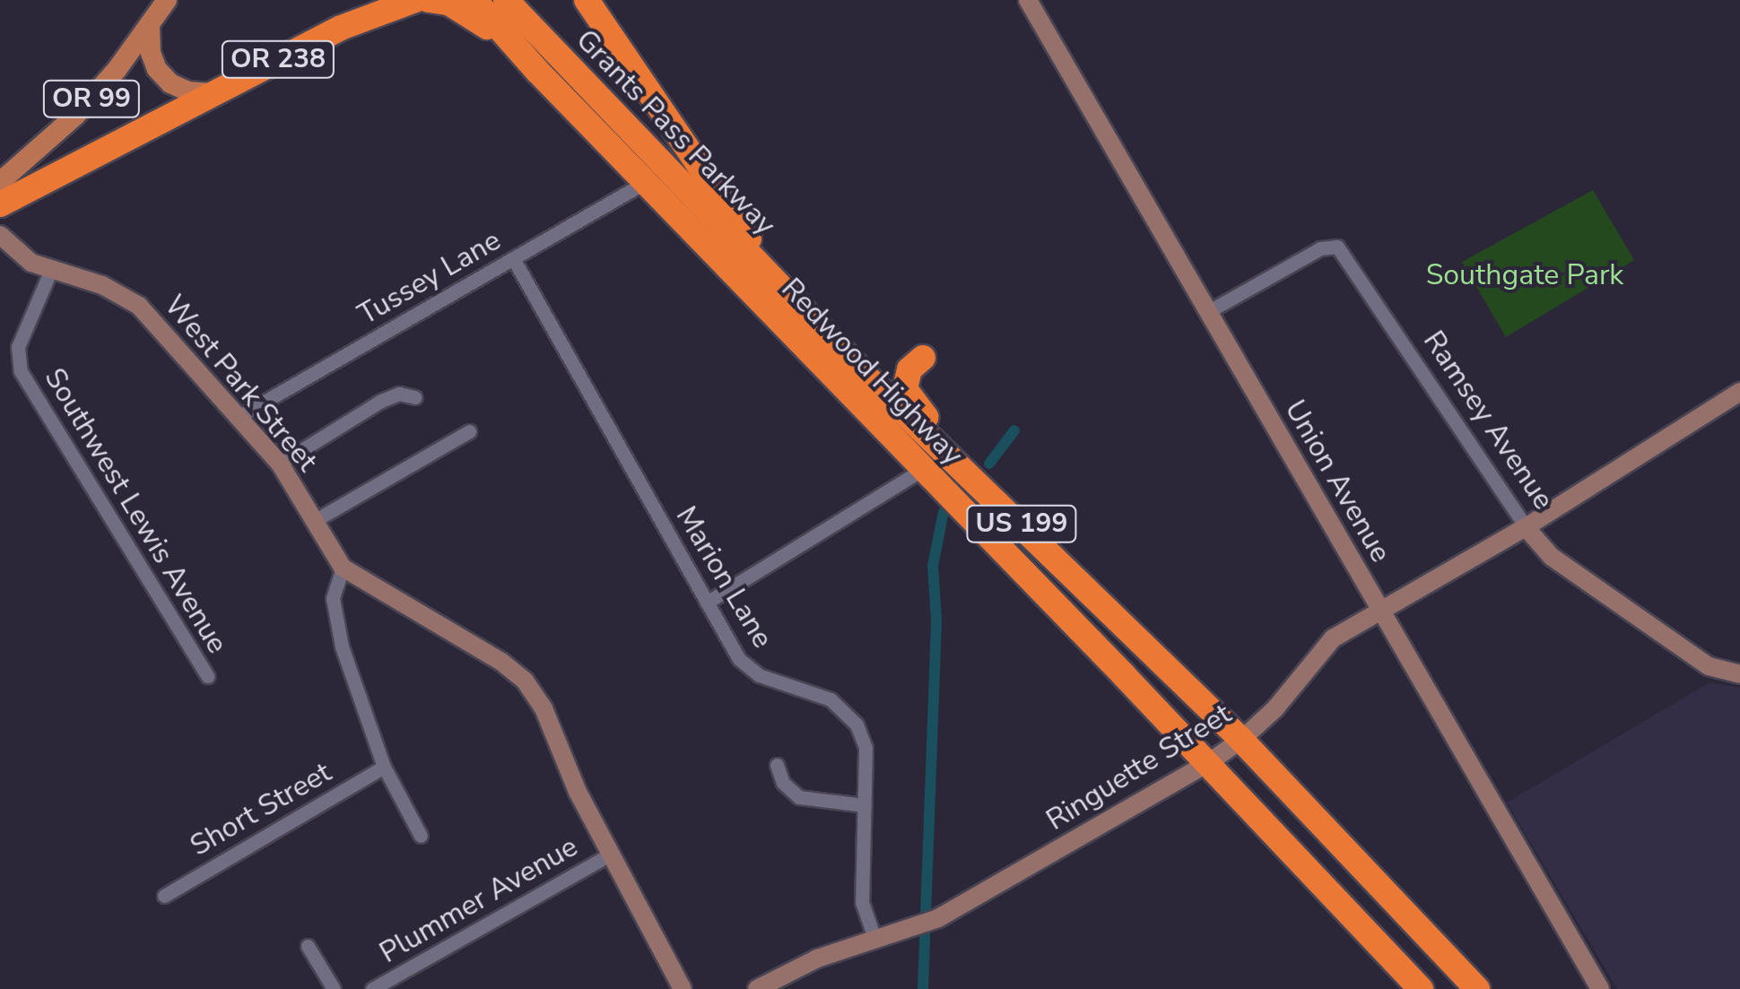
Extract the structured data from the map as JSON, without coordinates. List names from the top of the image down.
{
  "streets": {
    "highway": [
      "OR 238",
      "Grants Pass Parkway",
      "Redwood Highway",
      "US 199"
    ],
    "main road": ["OR 99"],
    "street": [
      "Tussey Lane",
      "West Park Street",
      "Ramsey Avenue",
      "Union Avenue",
      "Southwest Lewis Avenue",
      "Marion Lane",
      "Ringuette Street",
      "Short Street",
      "Plummer Avenue"
    ]
  },
  "crossings": [
    ["Grants Pass Parkway", "Redwood Highway"],
    ["Tussey Lane", "Redwood Highway"],
    ["Tussey Lane", "West Park Street"],
    ["Tussey Lane", "Marion Lane"],
    ["Redwood Highway", "Ringuette Street"],
    ["West Park Street", "Southwest Lewis Avenue"],
    ["West Park Street", "Plummer Avenue"],
    ["Ramsey Avenue", "Union Avenue"],
    ["Ramsey Avenue", "Ringuette Street"],
    ["Union Avenue", "Ringuette Street"],
    ["Marion Lane", "Ringuette Street"]
  ],
  "parks": ["Southgate Park"]
}
